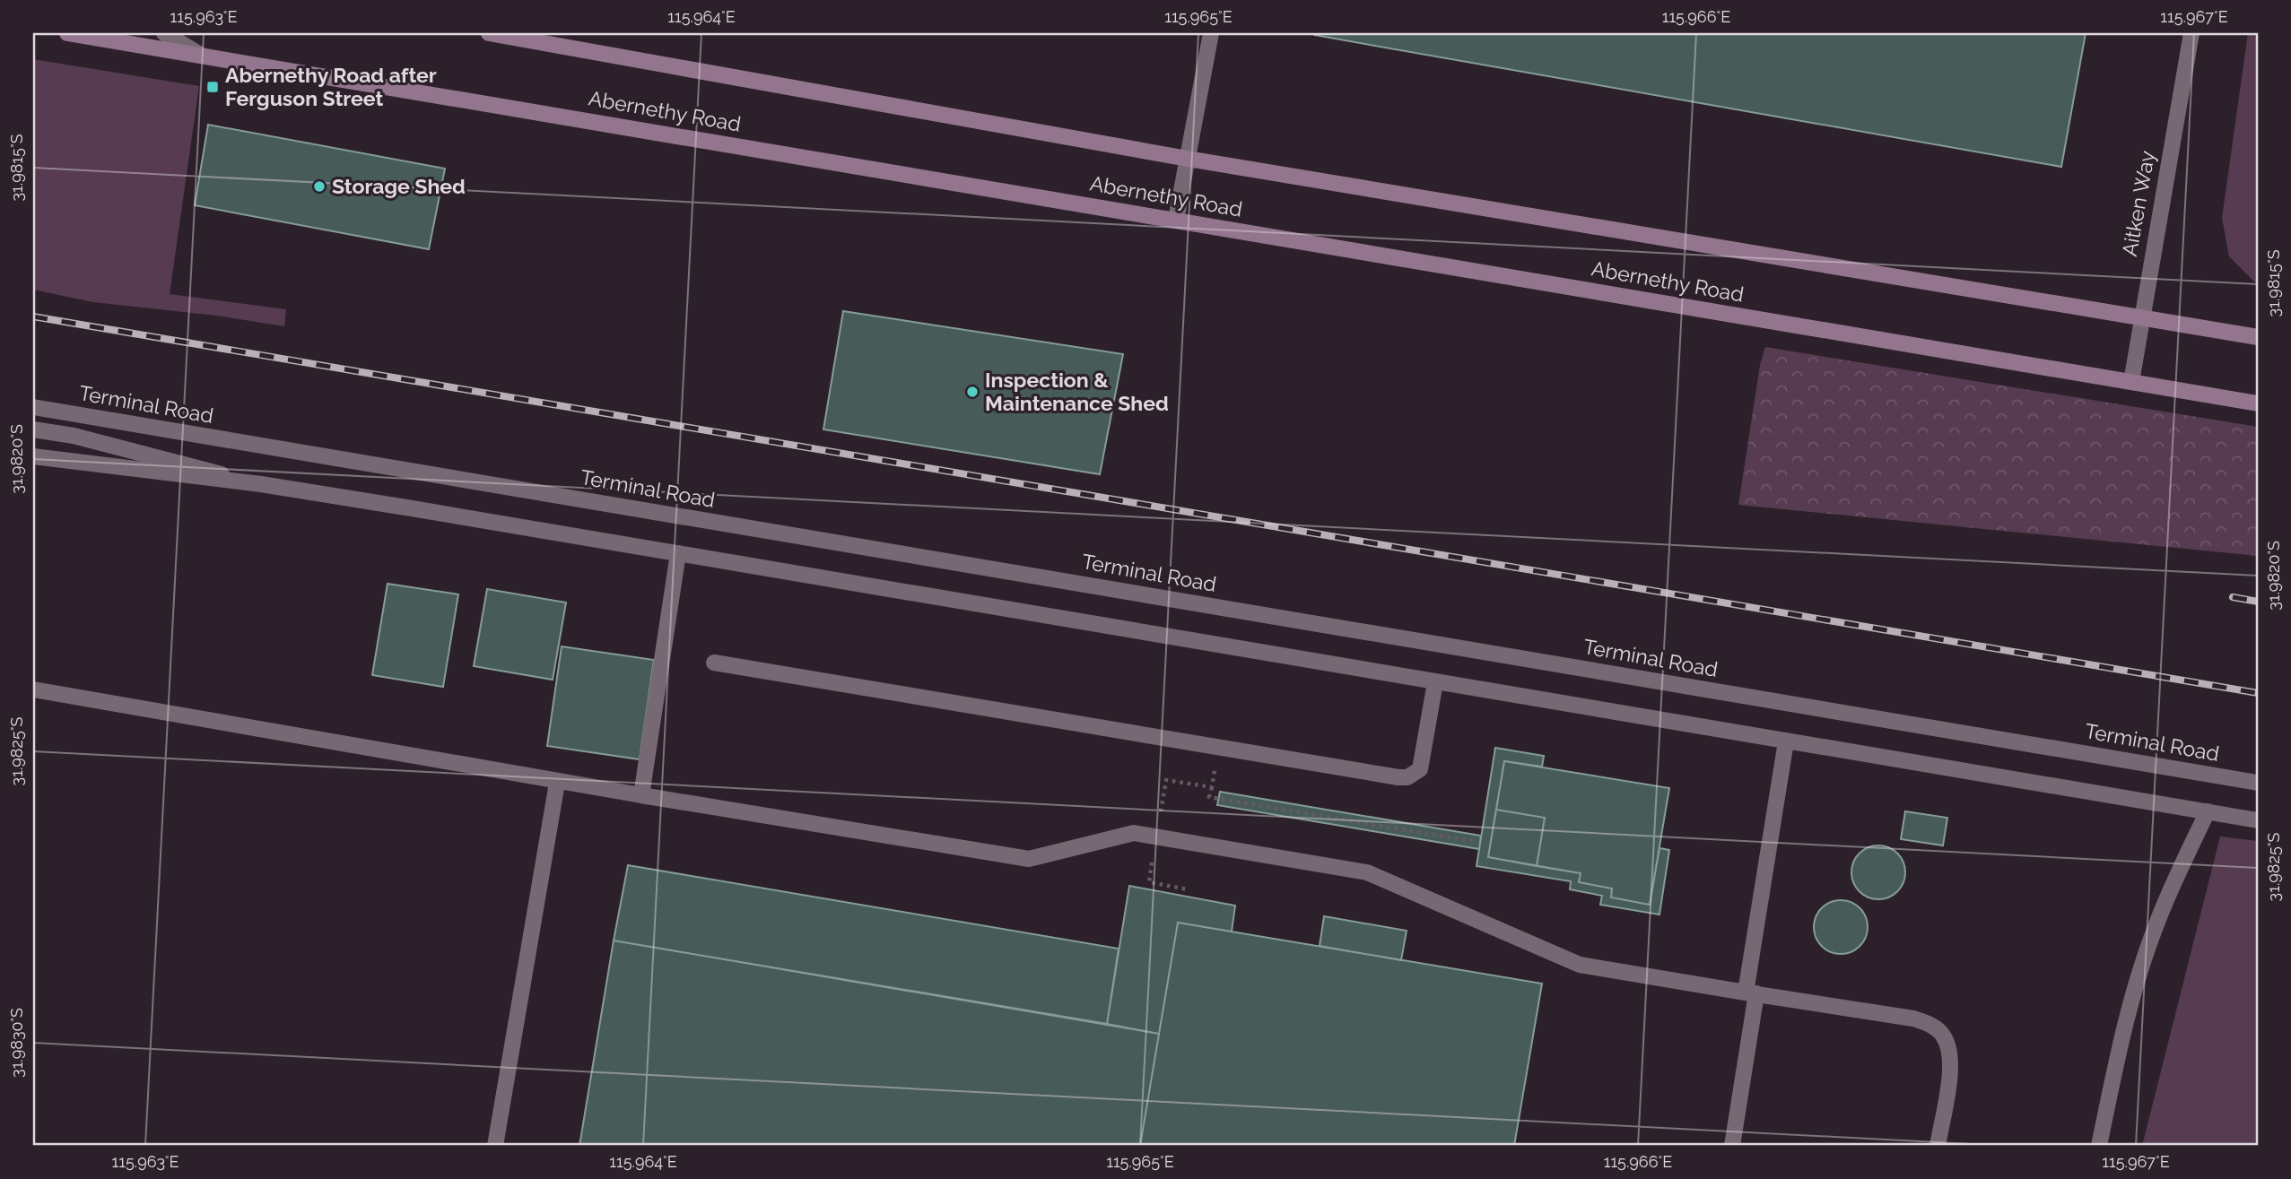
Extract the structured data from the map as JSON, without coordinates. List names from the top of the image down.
{
  "streets": {
    "main road": ["Abernethy Road"],
    "street": ["Aitken Way", "Terminal Road"]
  },
  "crossings": [
    ["Abernethy Road", "Aitken Way"]
  ],
  "places": {
    "transit": ["Abernethy Road after Ferguson Street"],
    "other": ["Storage Shed", "Inspection & Maintenance Shed"]
  },
  "coordinates": [
    "115.963°E",
    "115.964°E",
    "115.965°E",
    "115.966°E",
    "115.967°E",
    "31.9815°S",
    "31.9820°S",
    "31.9825°S",
    "31.9830°S"
  ]
}
